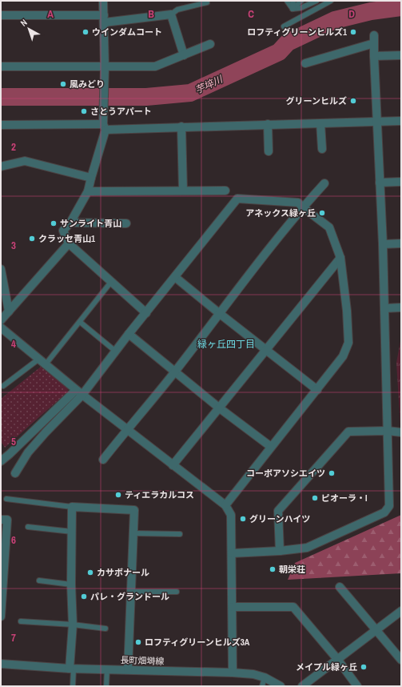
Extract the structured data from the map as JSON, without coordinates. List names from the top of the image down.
{
  "streets": {
    "street": ["長町畑塒線"]
  },
  "districts": ["緑ヶ丘四丁目"],
  "water": ["芋埣川"],
  "places": [
    "ウインダムコート",
    "ロフティグリーンヒルズ1",
    "風みどり",
    "グリーンヒルズ",
    "さとうアパート",
    "アネックス緑ヶ丘",
    "サンライト青山",
    "クラッセ青山1",
    "コーポアソシエイツ",
    "ティエラカルコス",
    "ピオーラ・I",
    "グリーンハイツ",
    "朝栄荘",
    "カサボナール",
    "パレ・グランドール",
    "ロフティグリーンヒルズ3A",
    "メイプル緑ヶ丘"
  ],
  "north": "top left",
  "grid": {
    "columns": [
      "A",
      "B",
      "C",
      "D"
    ],
    "rows": [
      "2",
      "3",
      "4",
      "5",
      "6",
      "7"
    ]
  }
}
